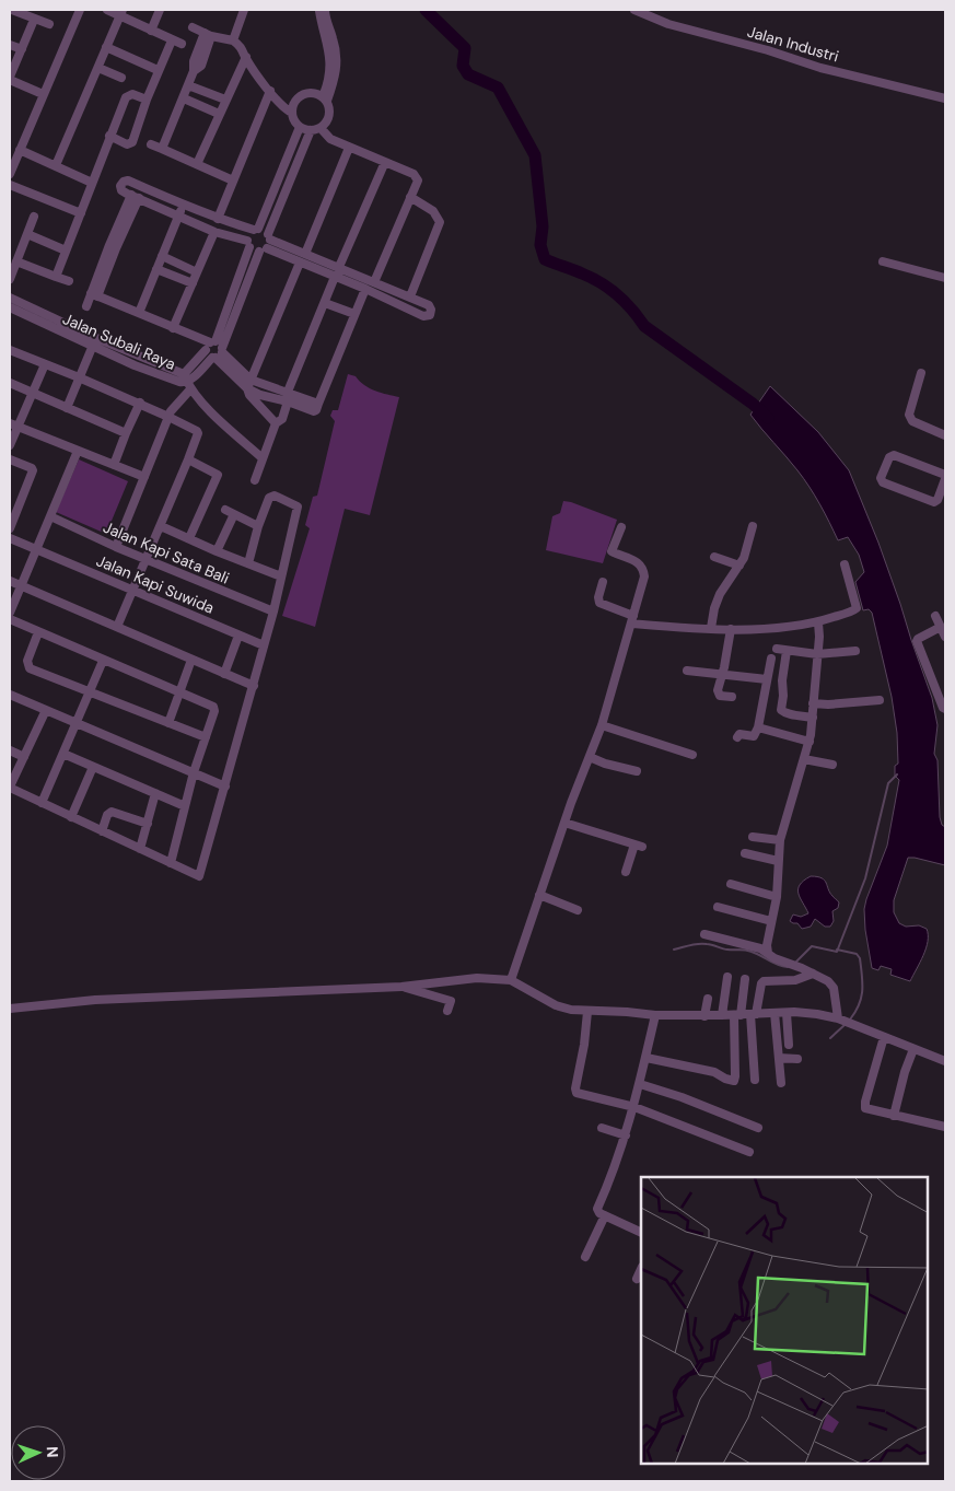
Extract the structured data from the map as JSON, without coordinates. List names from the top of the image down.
{
  "streets": {
    "street": [
      "Jalan Industri",
      "Jalan Subali Raya",
      "Jalan Kapi Sata Bali",
      "Jalan Kapi Suwida"
    ]
  },
  "north": "right"
}
